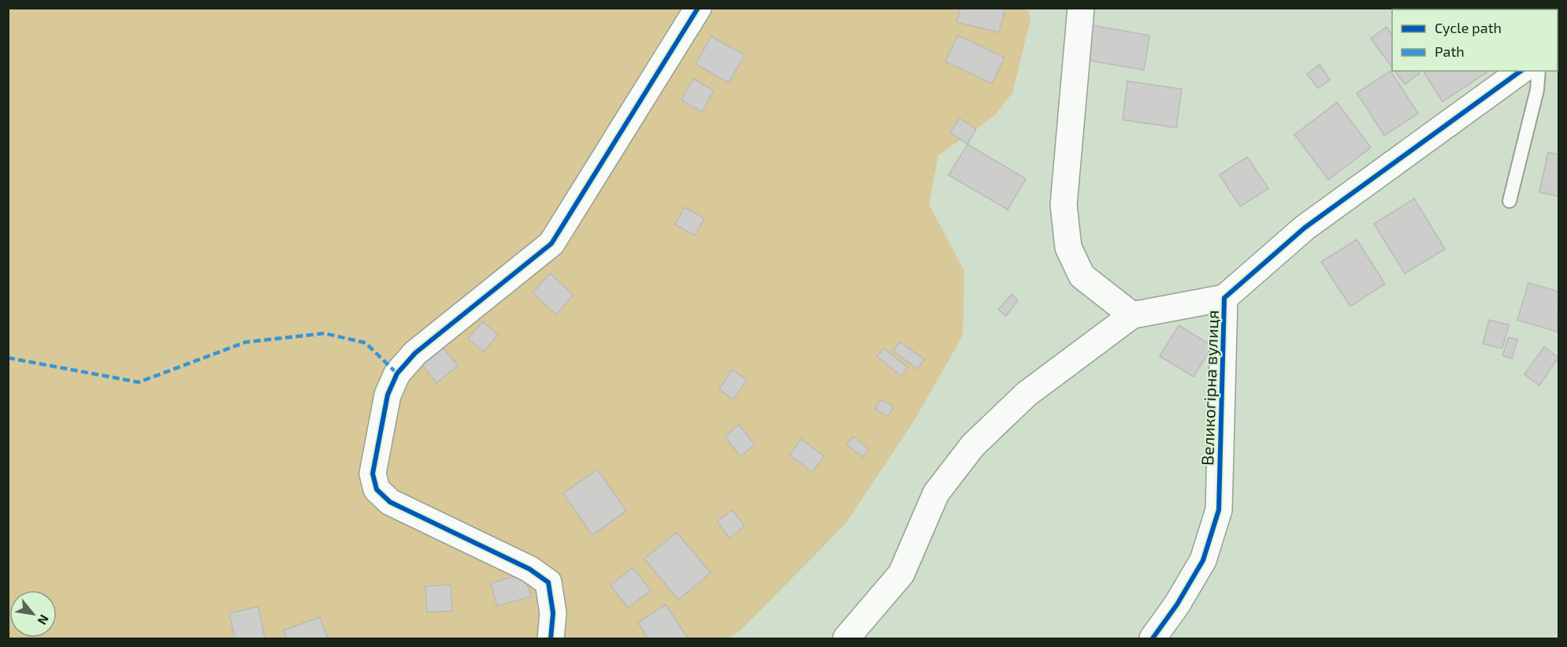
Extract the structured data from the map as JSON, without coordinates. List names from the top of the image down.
{
  "streets": {
    "street": ["Великогірна вулиця"]
  },
  "legend": ["Cycle path", "Path"],
  "north": "bottom right"
}
